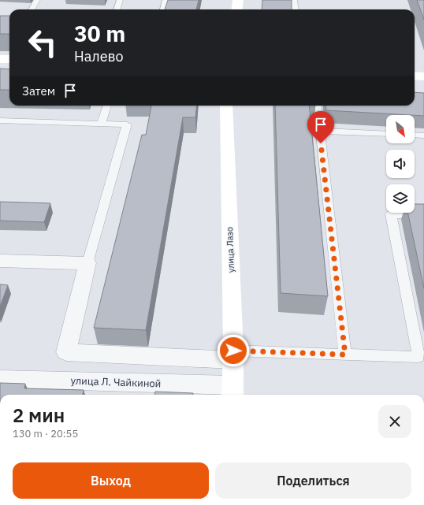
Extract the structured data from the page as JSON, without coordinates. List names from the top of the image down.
{
  "streets": {
    "street": ["улица Лазо", "улица Л. Чайкиной"]
  },
  "crossings": [
    ["улица Лазо", "улица Л. Чайкиной"]
  ],
  "north": "bottom right",
  "page": {
    "turn": ["30 m", "Налево"],
    "then": "Затем",
    "heading": ["2 мин", "130 m · 20:55"],
    "buttons": ["Выход", "Поделиться"]
  }
}
